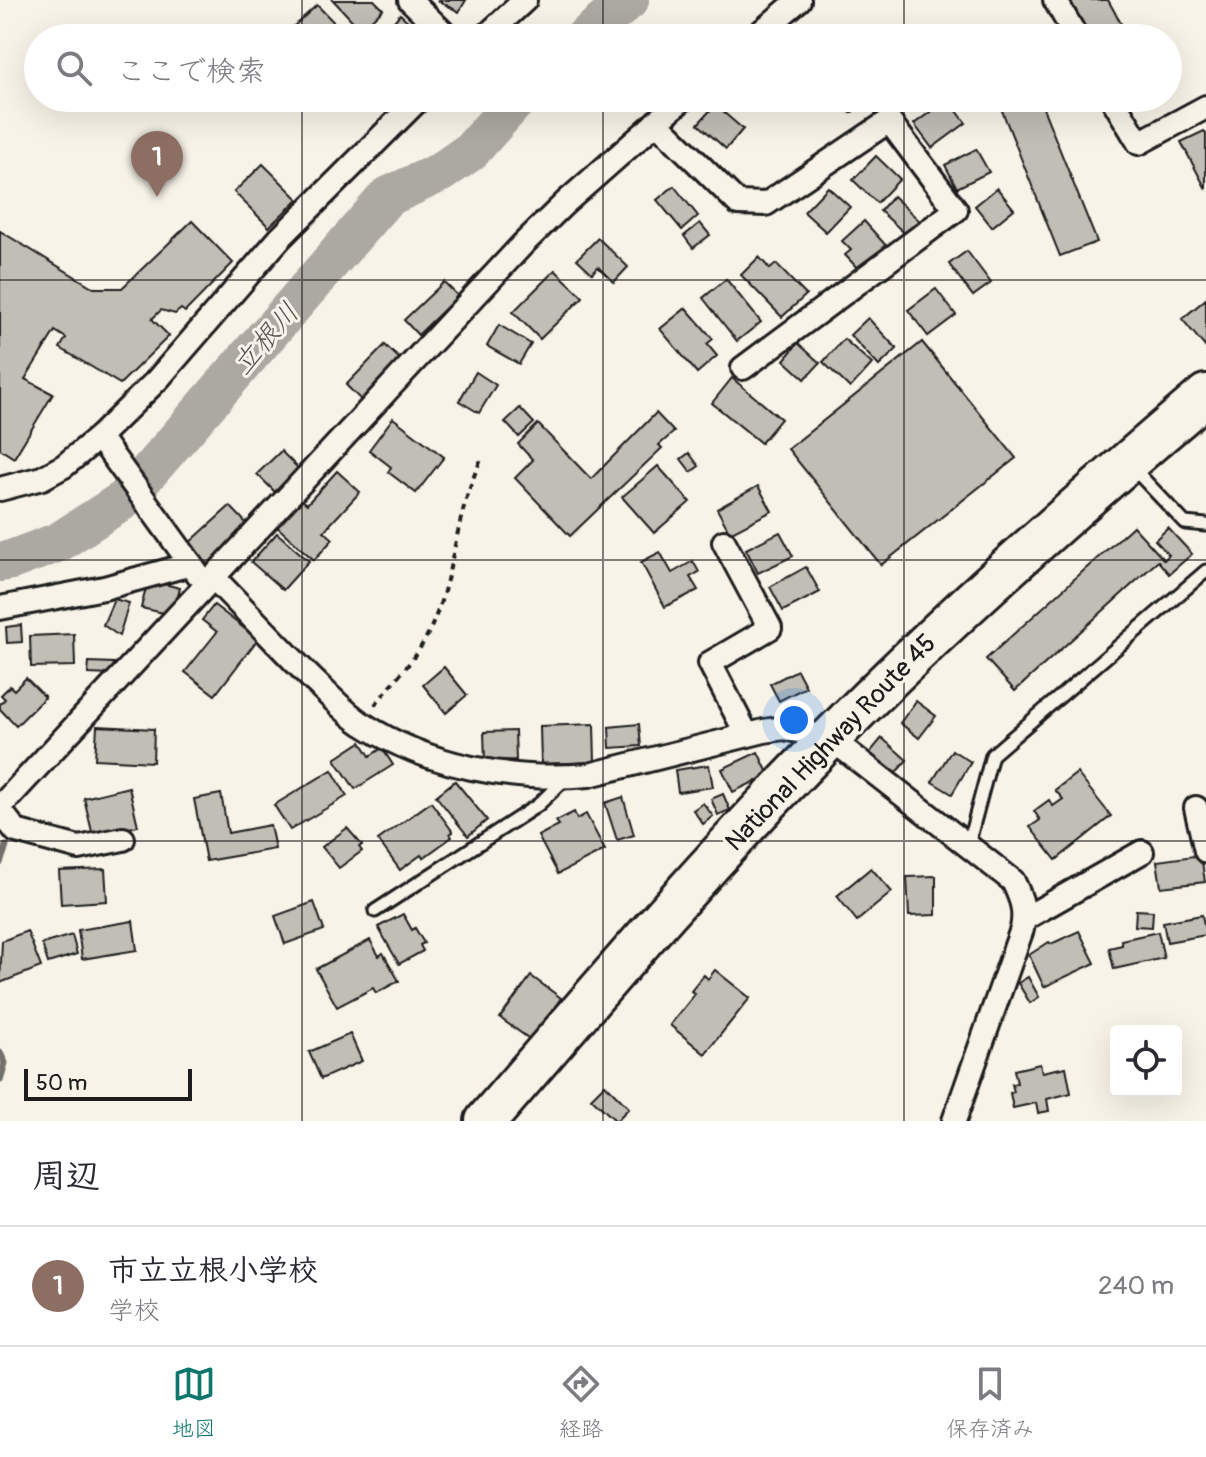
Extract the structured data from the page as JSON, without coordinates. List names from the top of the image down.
{
  "streets": {
    "highway": ["National Highway Route 45"]
  },
  "water": ["立根川"],
  "scale_bar": "50 m",
  "page": {
    "search": "ここで検索",
    "pins": "1",
    "scale": "50 m",
    "heading": "周辺",
    "list": [
      {
        "mark": "1",
        "name": "市立立根小学校",
        "note": "学校",
        "value": "240 m"
      }
    ],
    "nav": ["地図", "経路", "保存済み"]
  }
}
